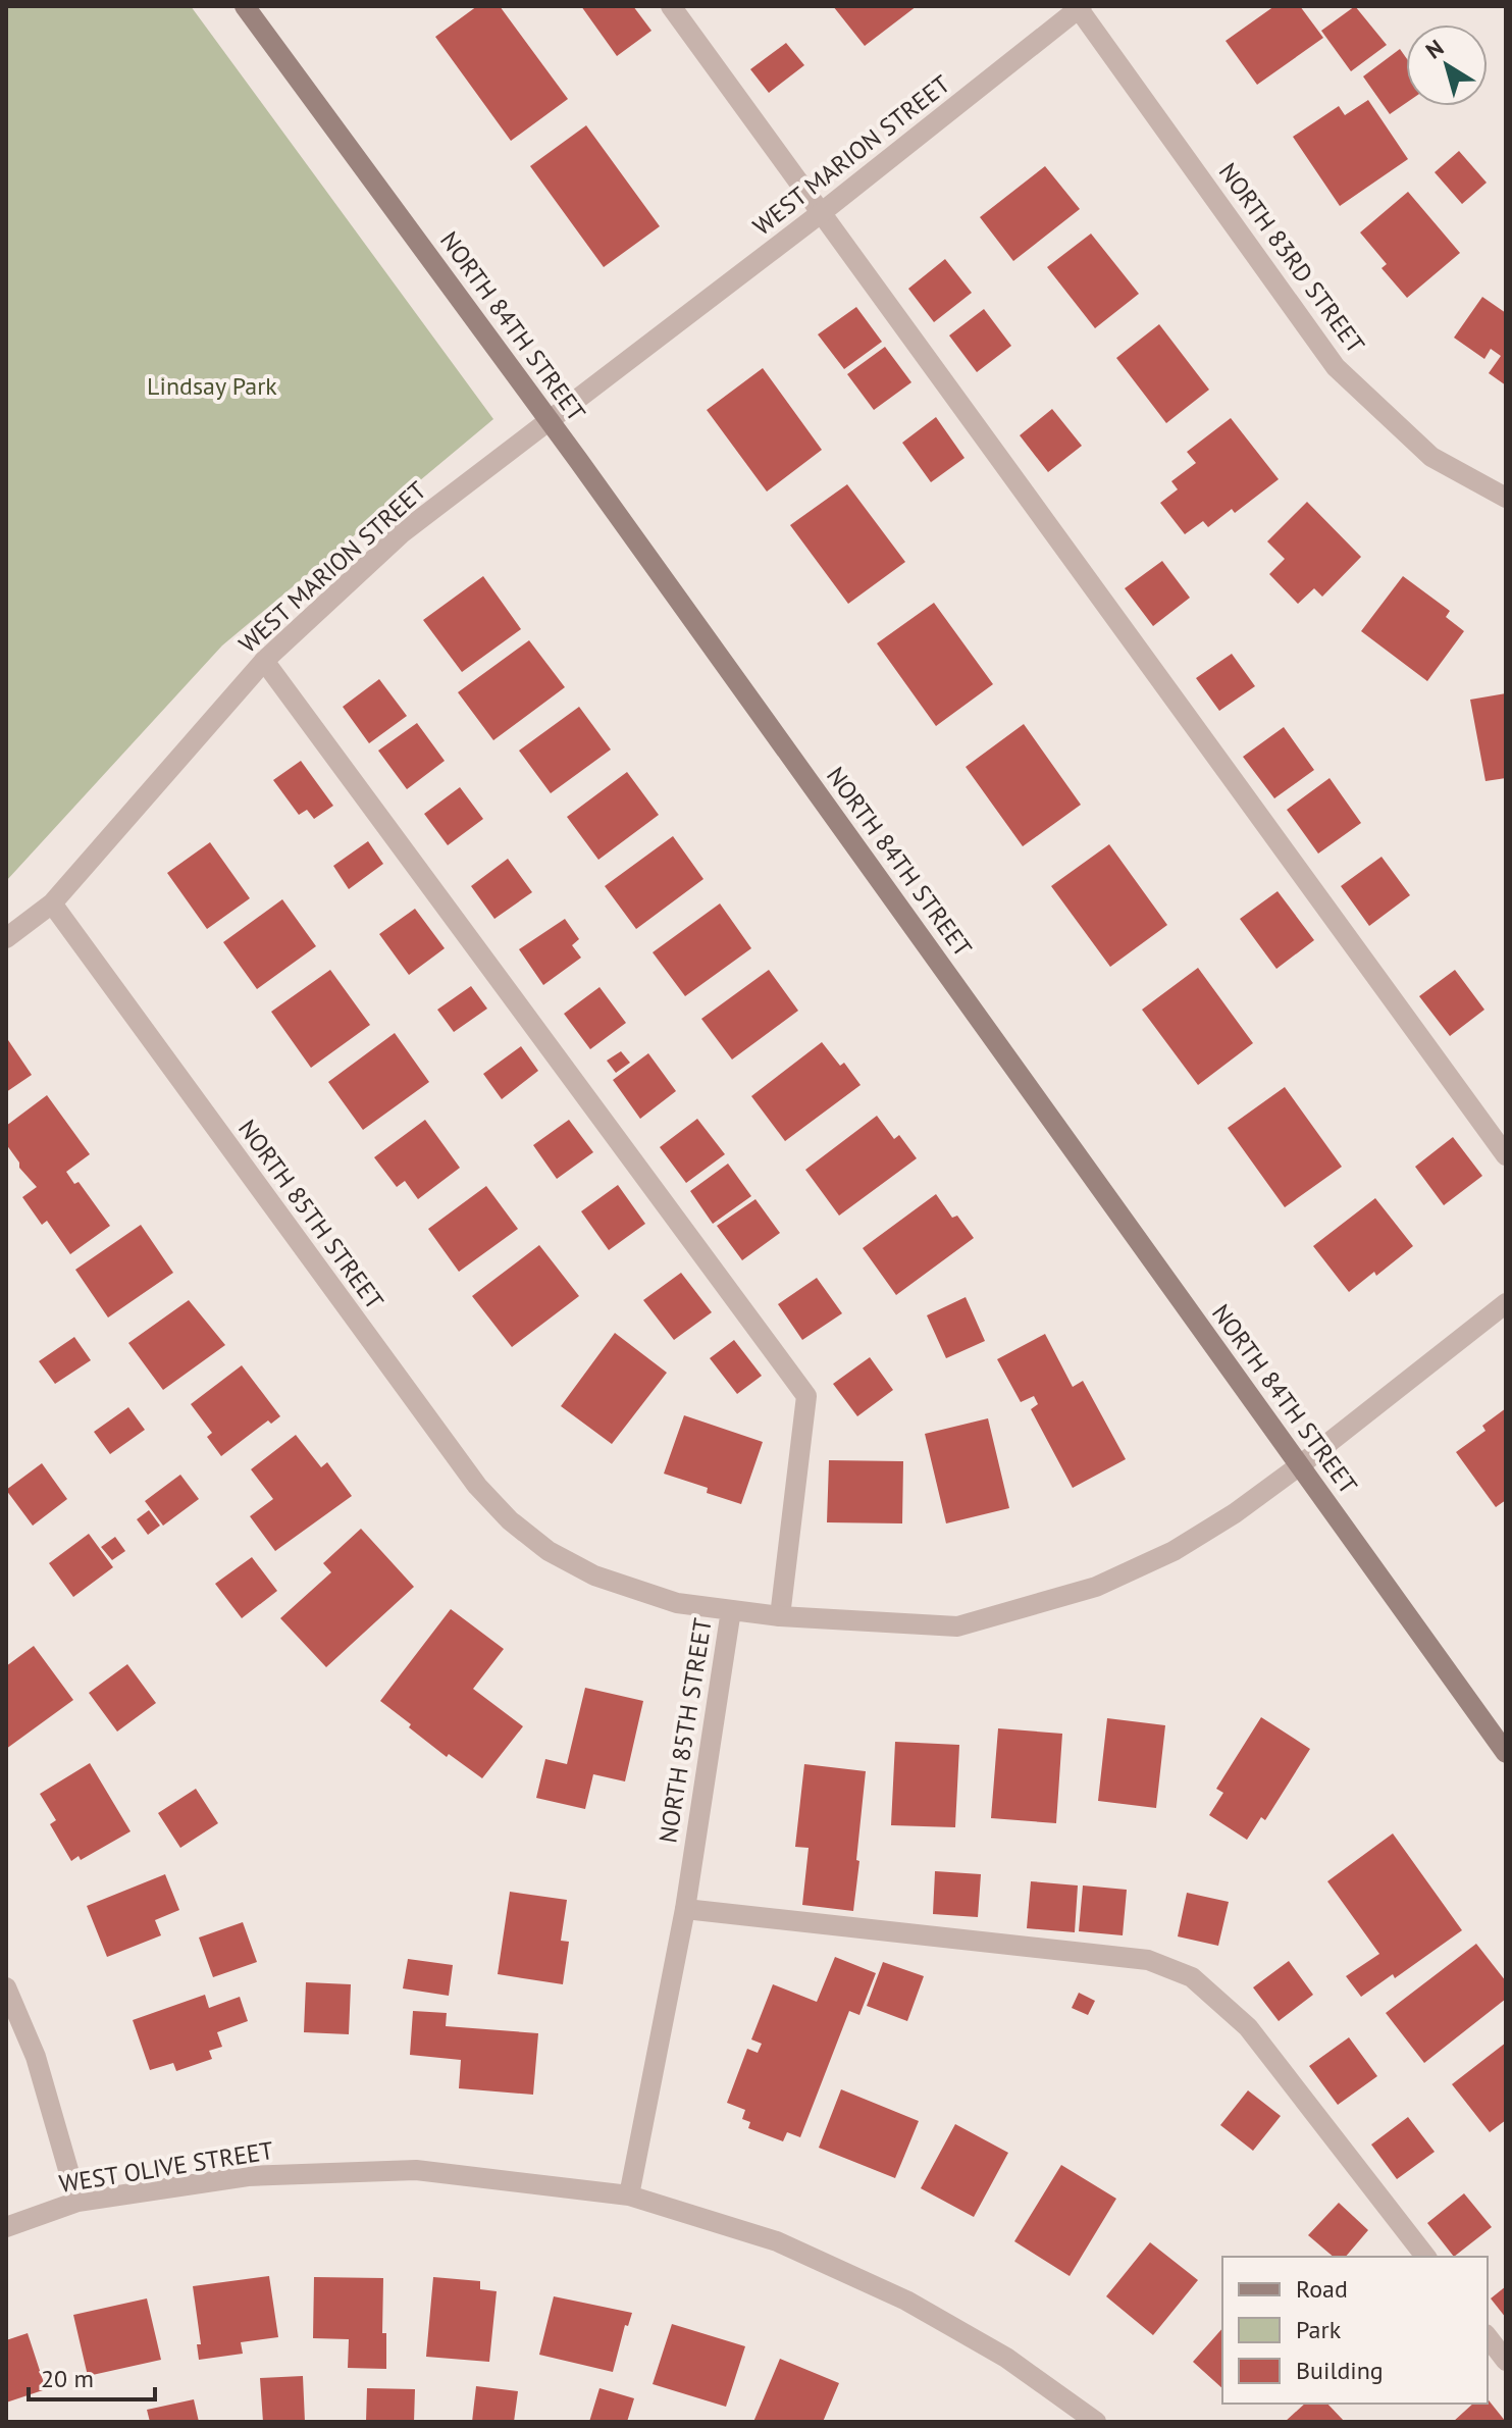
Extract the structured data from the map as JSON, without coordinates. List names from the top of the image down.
{
  "streets": {
    "street": [
      "WEST MARION STREET",
      "NORTH 83RD STREET",
      "NORTH 84TH STREET",
      "NORTH 85TH STREET",
      "WEST OLIVE STREET"
    ]
  },
  "crossings": [
    ["WEST MARION STREET", "NORTH 83RD STREET"],
    ["WEST MARION STREET", "NORTH 84TH STREET"],
    ["WEST MARION STREET", "NORTH 85TH STREET"],
    ["NORTH 85TH STREET", "WEST OLIVE STREET"]
  ],
  "parks": ["Lindsay Park"],
  "legend": ["Road", "Park", "Building"],
  "scale_bar": "20 m",
  "north": "top left"
}
